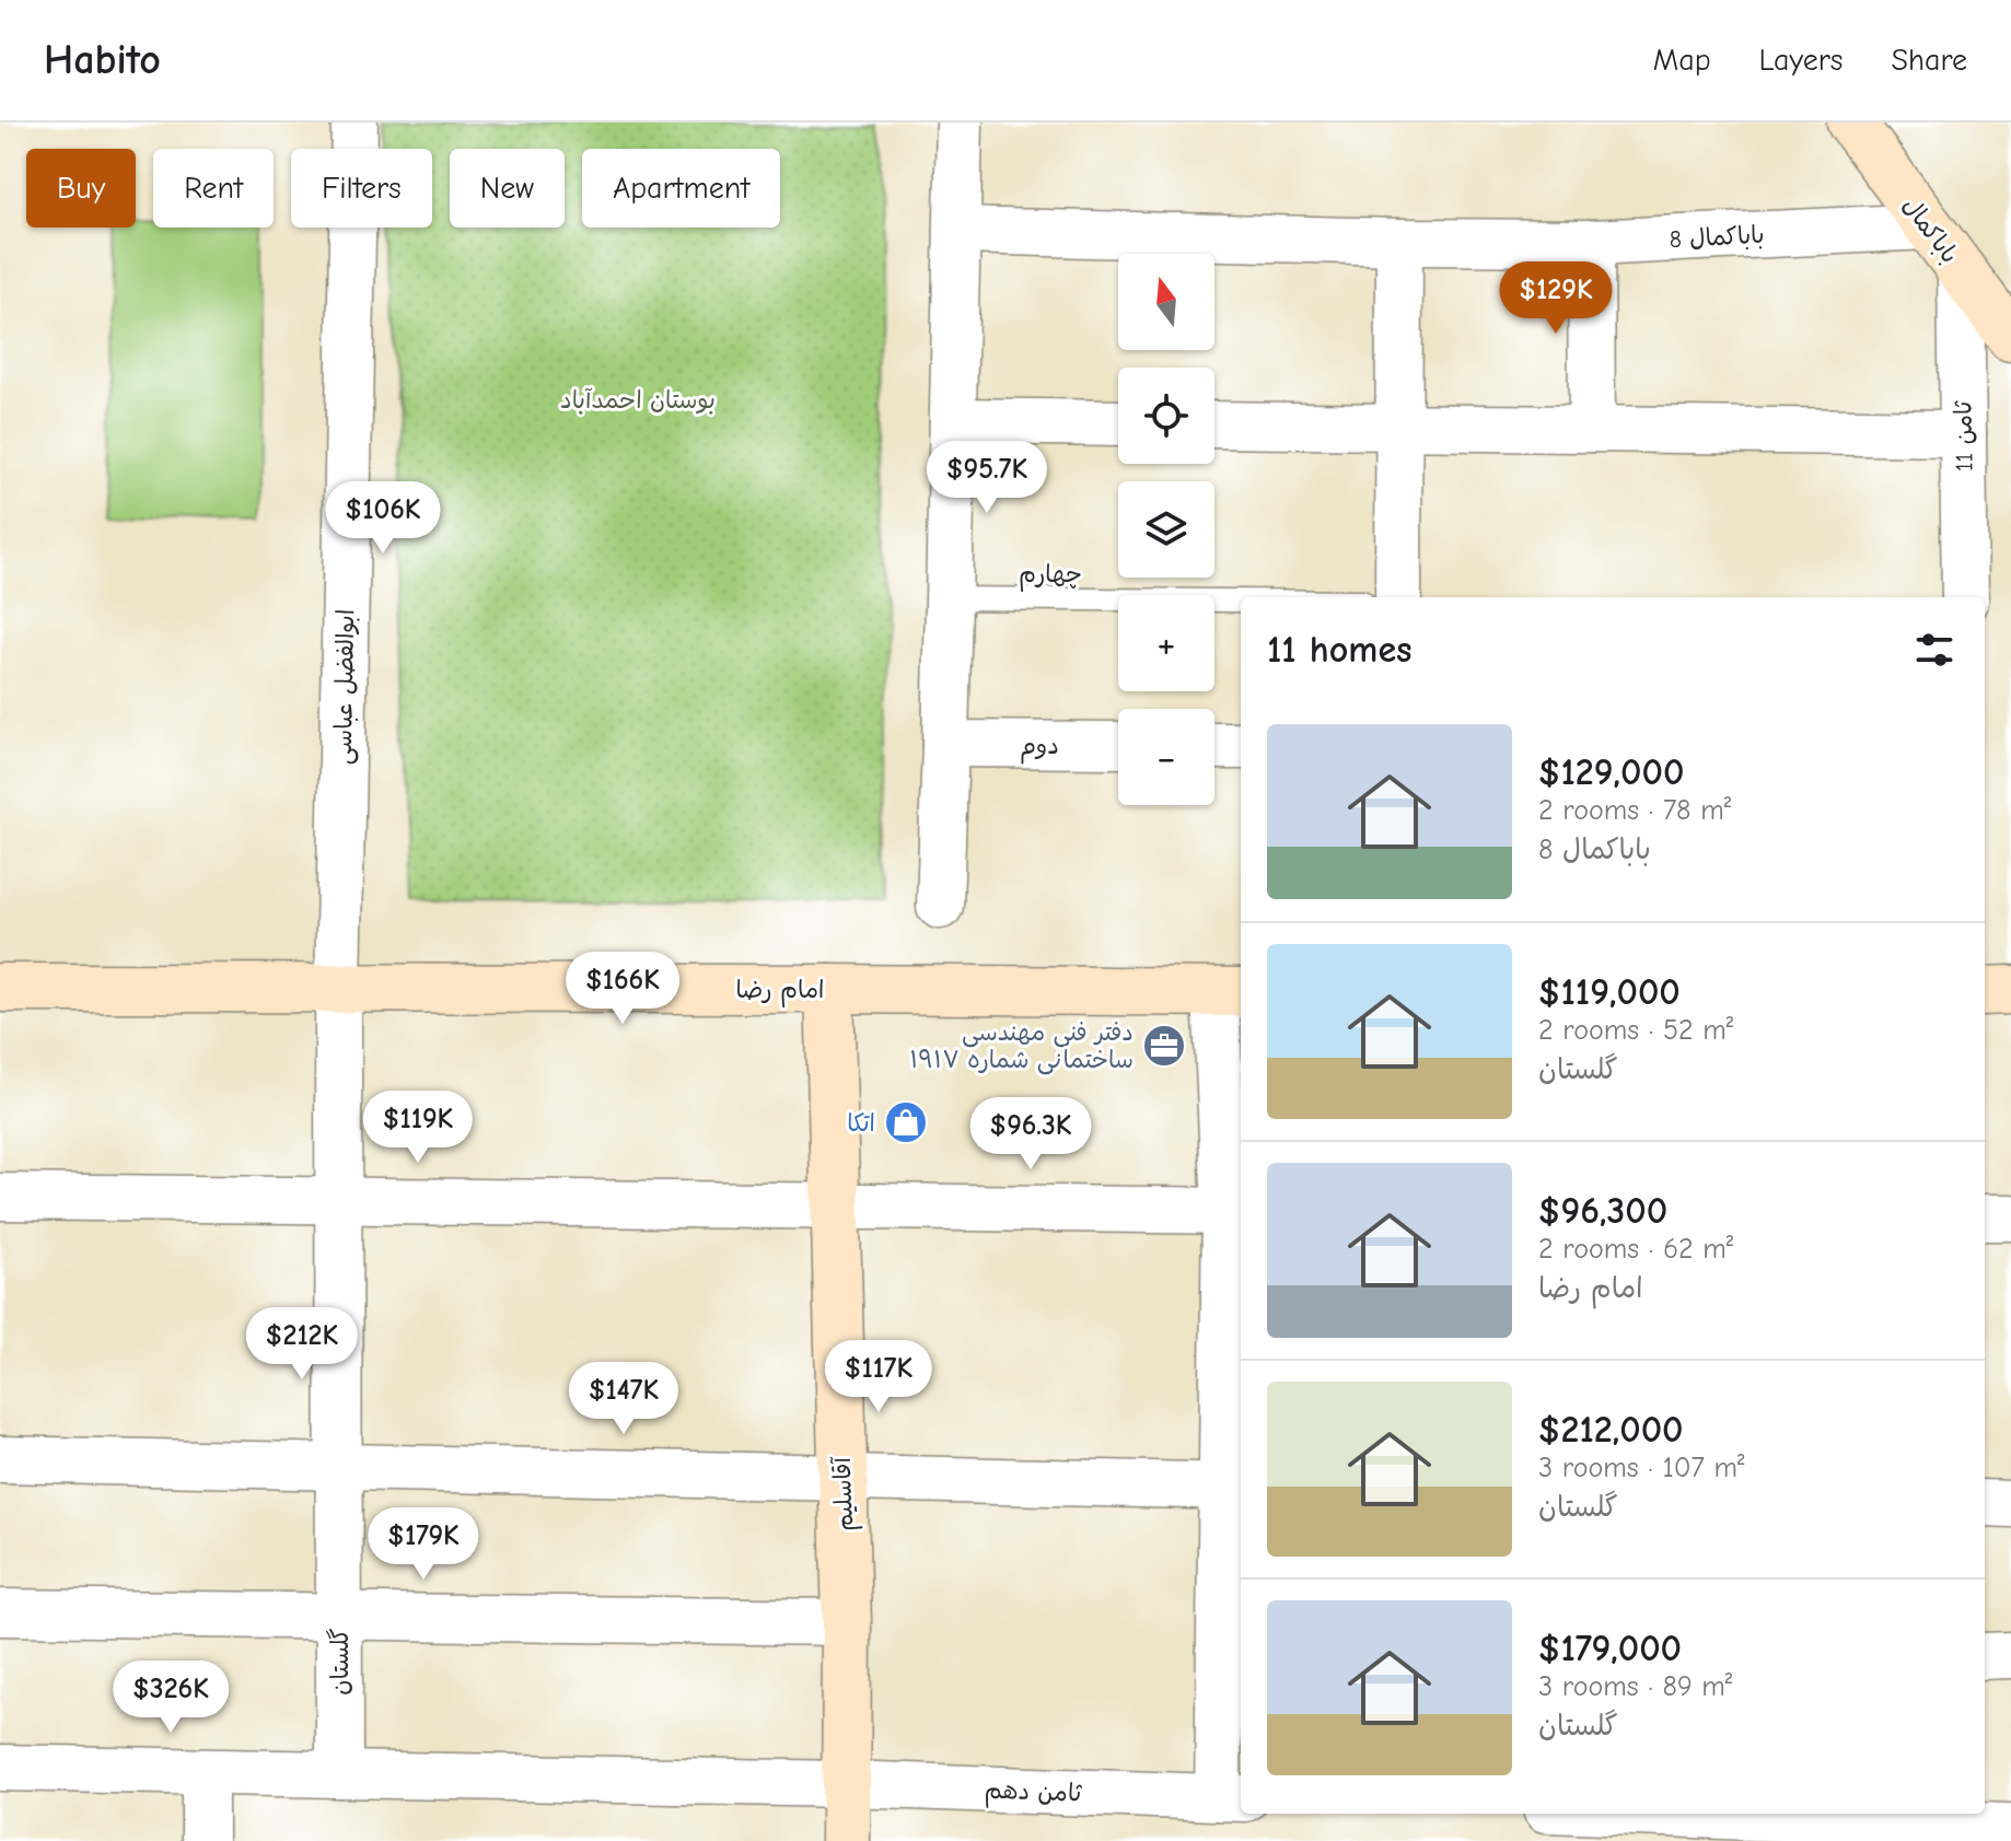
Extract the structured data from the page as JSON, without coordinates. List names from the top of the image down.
{
  "streets": {
    "street": [
      "باباکمال",
      "باباکمال 8",
      "ثامن 11",
      "ابوالفضل عباسی",
      "دوم",
      "امام رضا",
      "آقاسلیم",
      "گلستان",
      "ثامن دهم"
    ],
    "lane": ["چهارم"]
  },
  "crossings": [
    ["باباکمال", "باباکمال 8"],
    ["باباکمال", "ثامن 11"],
    ["ابوالفضل عباسی", "امام رضا"],
    ["ابوالفضل عباسی", "گلستان"],
    ["امام رضا", "آقاسلیم"],
    ["امام رضا", "گلستان"],
    ["امام رضا", "ثامن دهم"],
    ["آقاسلیم", "ثامن دهم"]
  ],
  "parks": ["بوستان احمدآباد"],
  "places": {
    "office": ["دفتر فنی مهندسی ساختمانی شماره ۱۹۱۷"],
    "shop": ["اتکا"]
  },
  "north": "top",
  "page": {
    "header": "Habito",
    "nav": ["Map", "Layers", "Share"],
    "chip": [
      "Buy",
      "Rent",
      "Filters",
      "New",
      "Apartment"
    ],
    "map_buttons": ["+", "−"],
    "price": [
      "$129K",
      "$95.7K",
      "$106K",
      "$166K",
      "$119K",
      "$96.3K",
      "$212K",
      "$117K",
      "$147K",
      "$179K",
      "$326K"
    ],
    "heading": "11 homes",
    "list": [
      {
        "name": "$129,000",
        "note": "2 rooms · 78 m² · باباکمال 8"
      },
      {
        "name": "$119,000",
        "note": "2 rooms · 52 m² · گلستان"
      },
      {
        "name": "$96,300",
        "note": "2 rooms · 62 m² · امام رضا"
      },
      {
        "name": "$212,000",
        "note": "3 rooms · 107 m² · گلستان"
      },
      {
        "name": "$179,000",
        "note": "3 rooms · 89 m² · گلستان"
      }
    ]
  }
}
